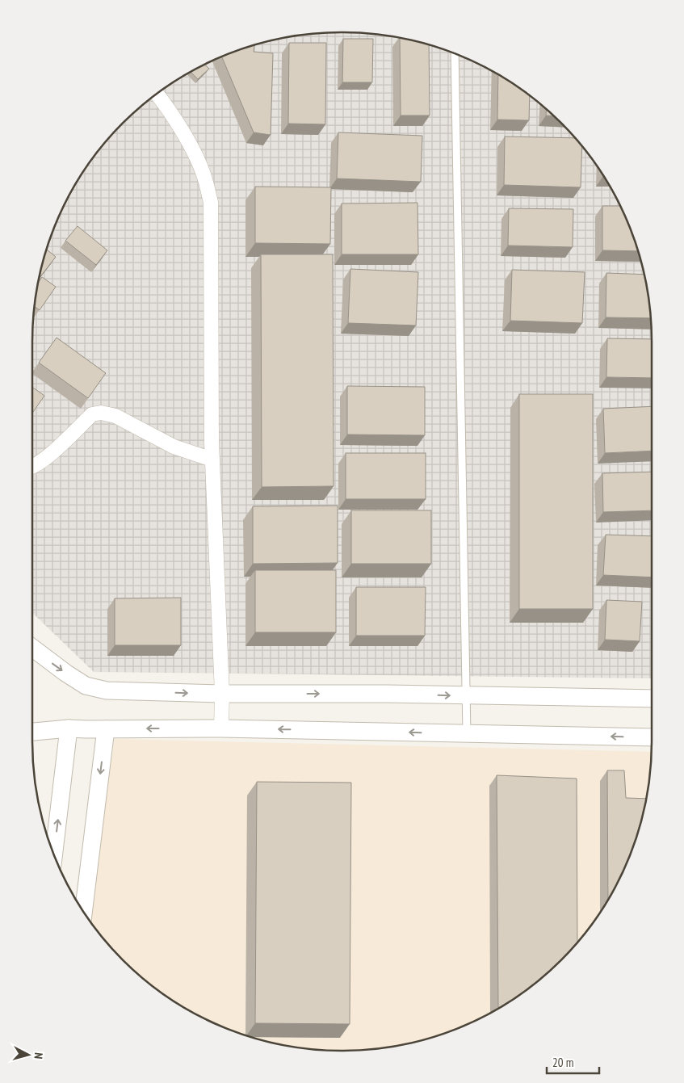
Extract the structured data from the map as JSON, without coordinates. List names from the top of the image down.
{
  "scale_bar": "20 m",
  "north": "right"
}
